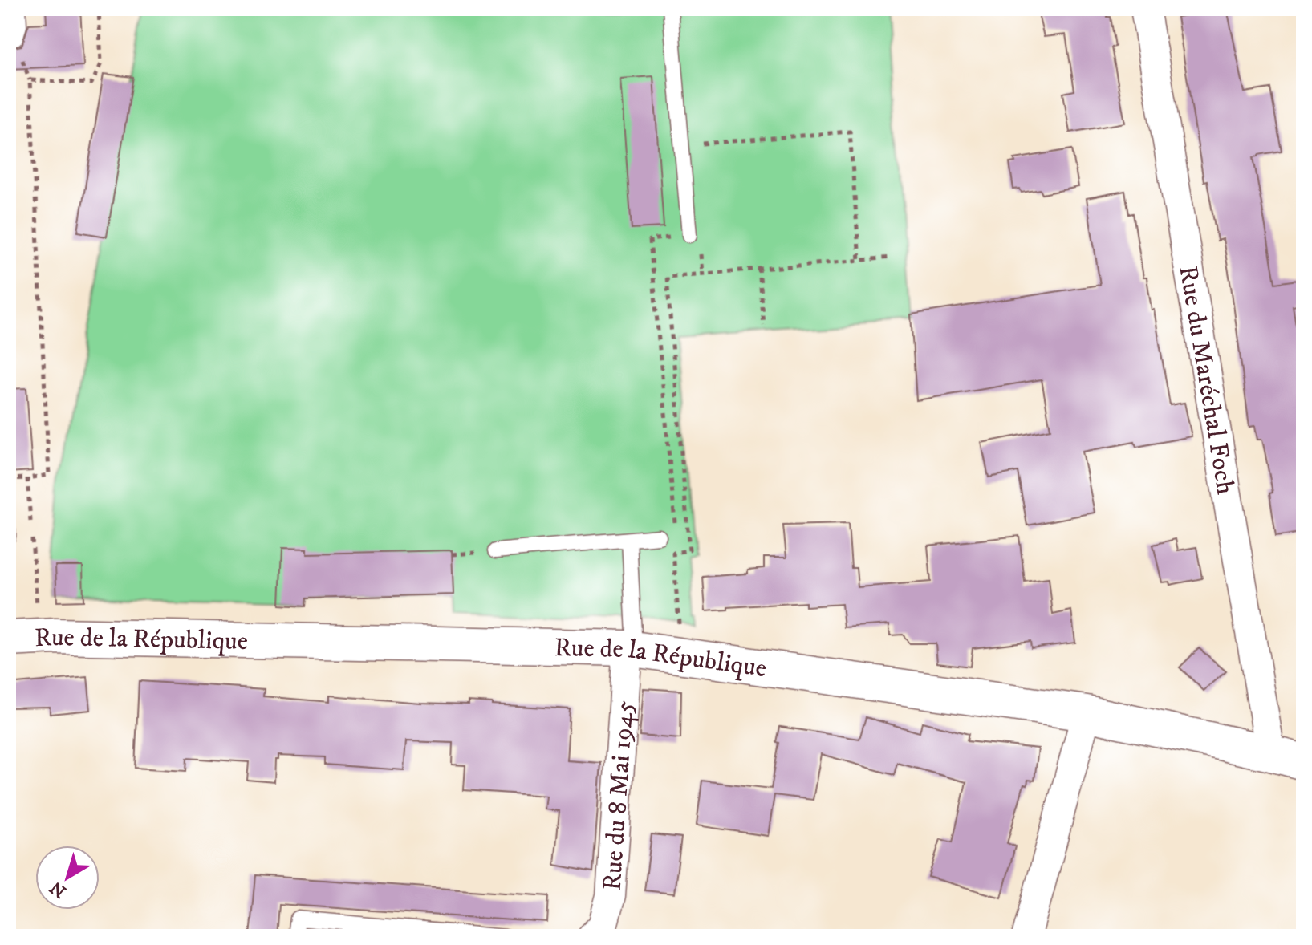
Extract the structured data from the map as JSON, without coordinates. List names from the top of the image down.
{
  "streets": {
    "street": ["Rue du Maréchal Foch", "Rue de la République", "Rue du 8 Mai 1945"]
  },
  "crossings": [
    ["Rue du Maréchal Foch", "Rue de la République"],
    ["Rue de la République", "Rue du 8 Mai 1945"]
  ],
  "north": "bottom left"
}
